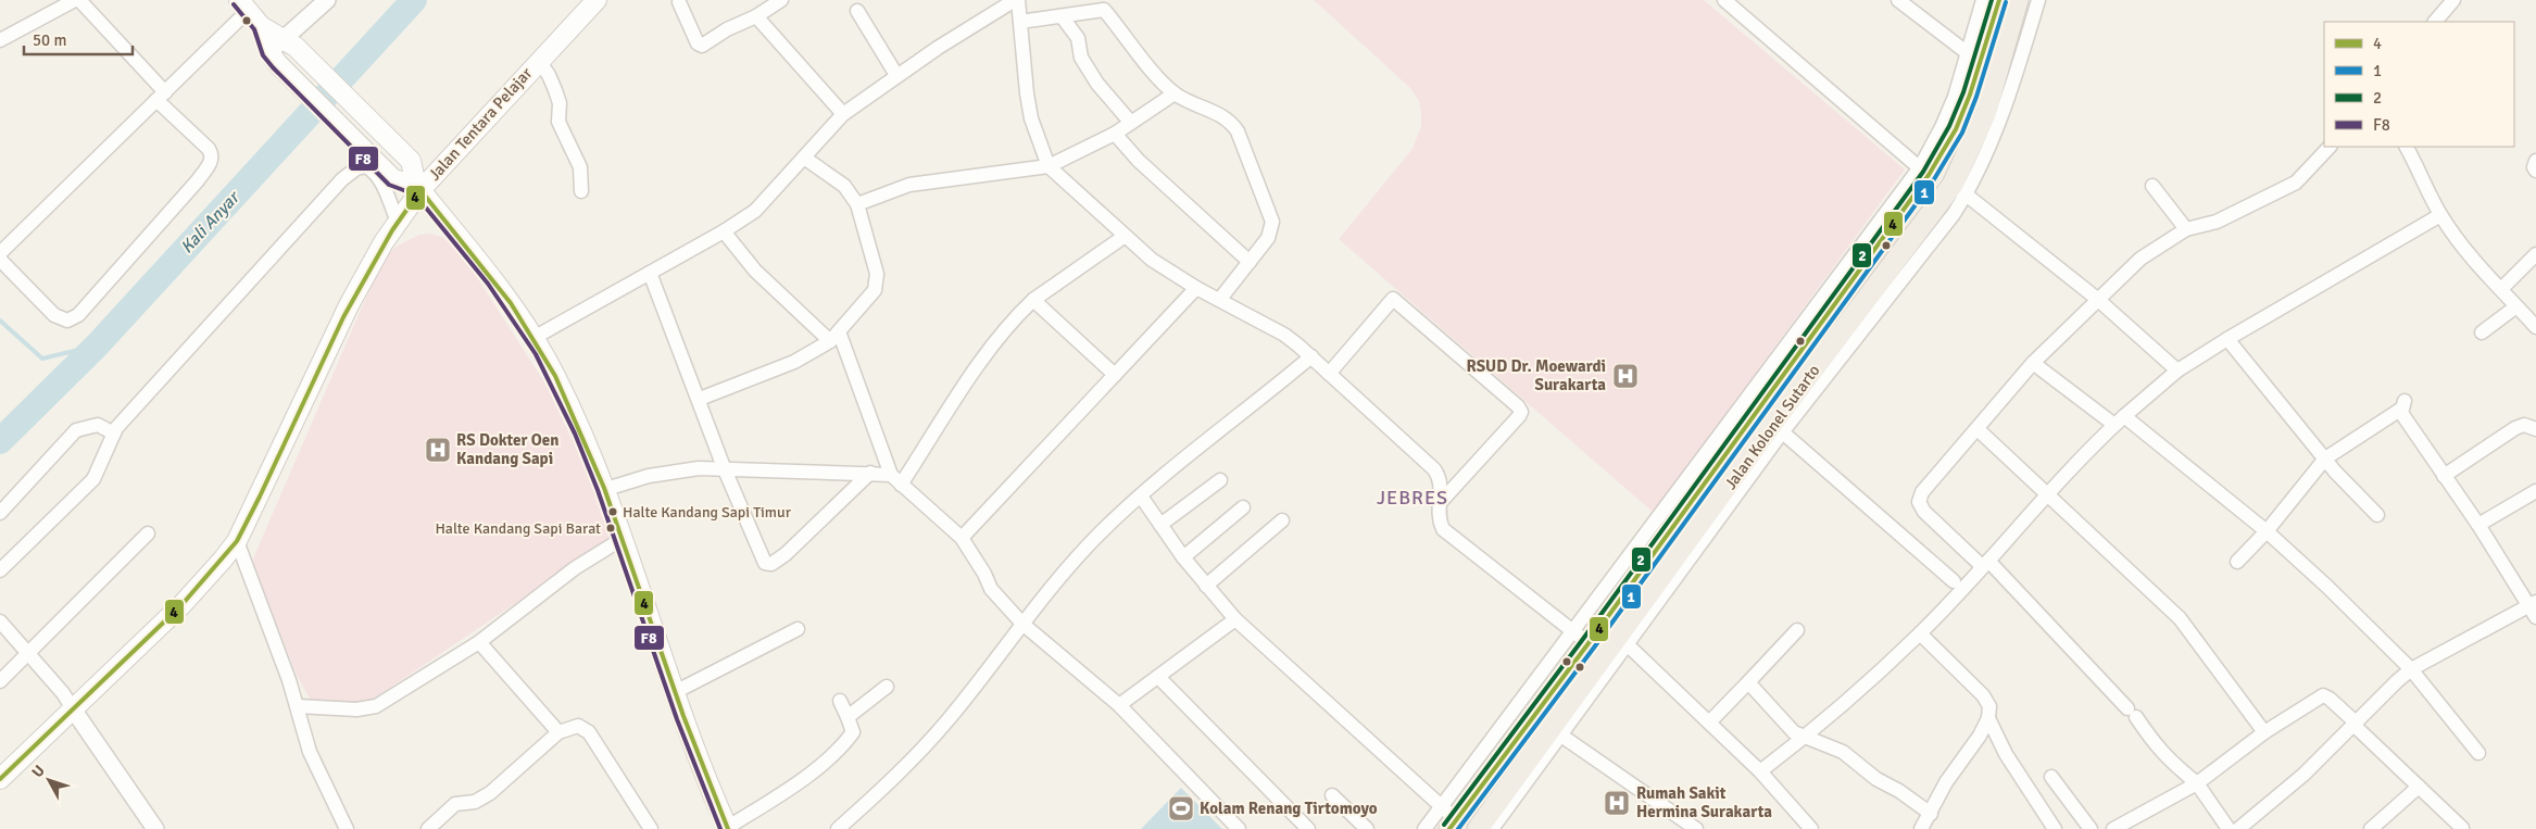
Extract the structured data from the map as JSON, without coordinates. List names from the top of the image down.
{
  "streets": {
    "main road": ["Jalan Tentara Pelajar", "Jalan Kolonel Sutarto"]
  },
  "districts": ["JEBRES"],
  "water": ["Kali Anyar"],
  "places": {
    "hospital": ["RSUD Dr. Moewardi Surakarta", "RS Dokter Oen Kandang Sapi", "Rumah Sakit Hermina Surakarta"],
    "other": ["Halte Kandang Sapi Timur", "Halte Kandang Sapi Barat"],
    "sports": ["Kolam Renang Tirtomoyo"]
  },
  "lines": [
    "transit line 4",
    "transit line 2",
    "transit line 1",
    "transit line F8"
  ],
  "legend": [
    "4",
    "1",
    "2",
    "F8"
  ],
  "scale_bar": "50 m",
  "north": "top left"
}
